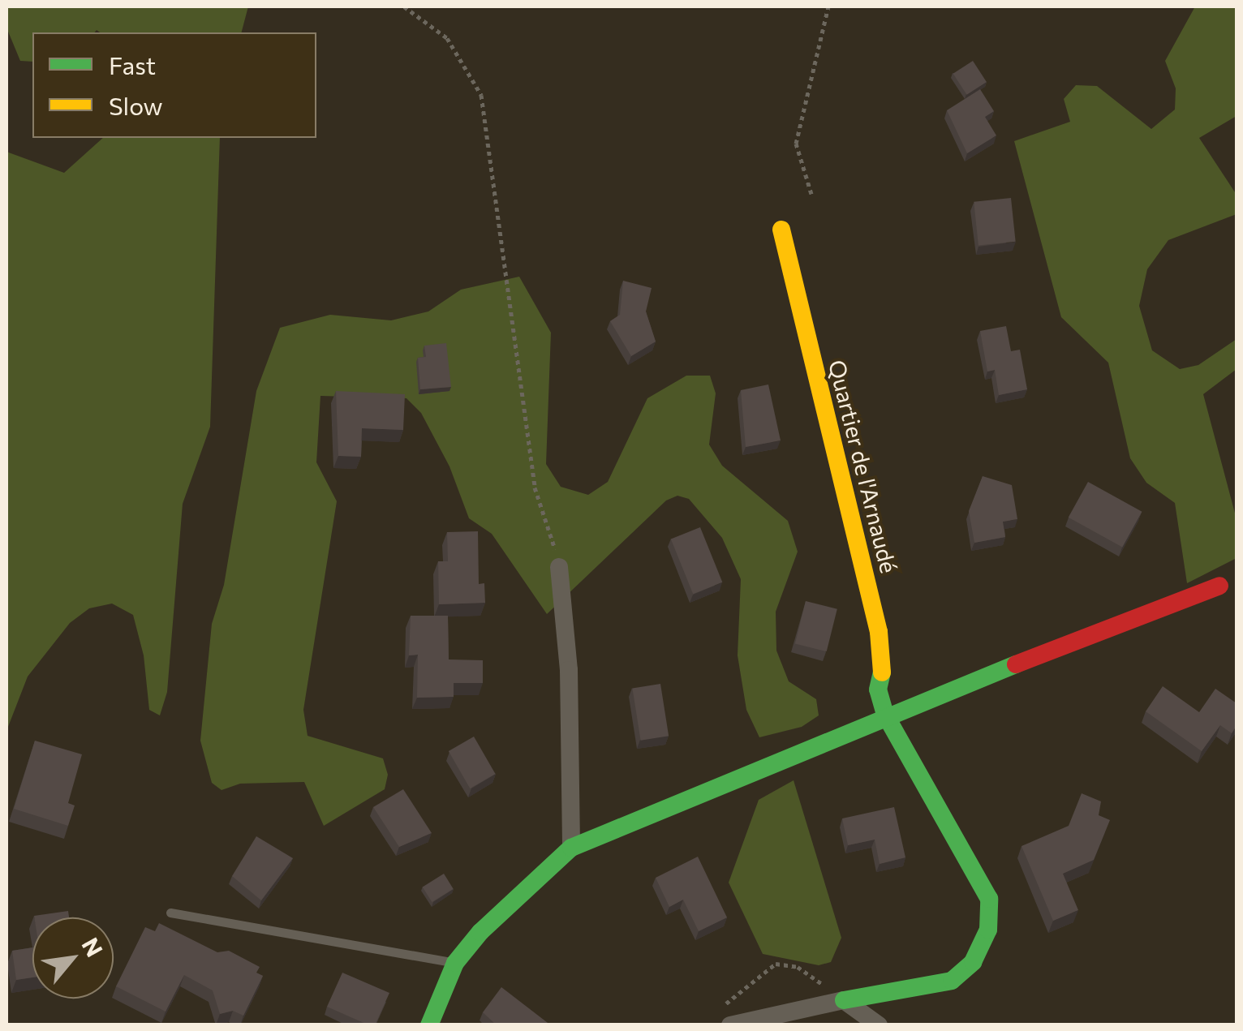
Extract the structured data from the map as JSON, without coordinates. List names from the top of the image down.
{
  "streets": {
    "street": ["Quartier de l'Arnaudé"]
  },
  "legend": ["Fast", "Slow"],
  "north": "top right"
}
